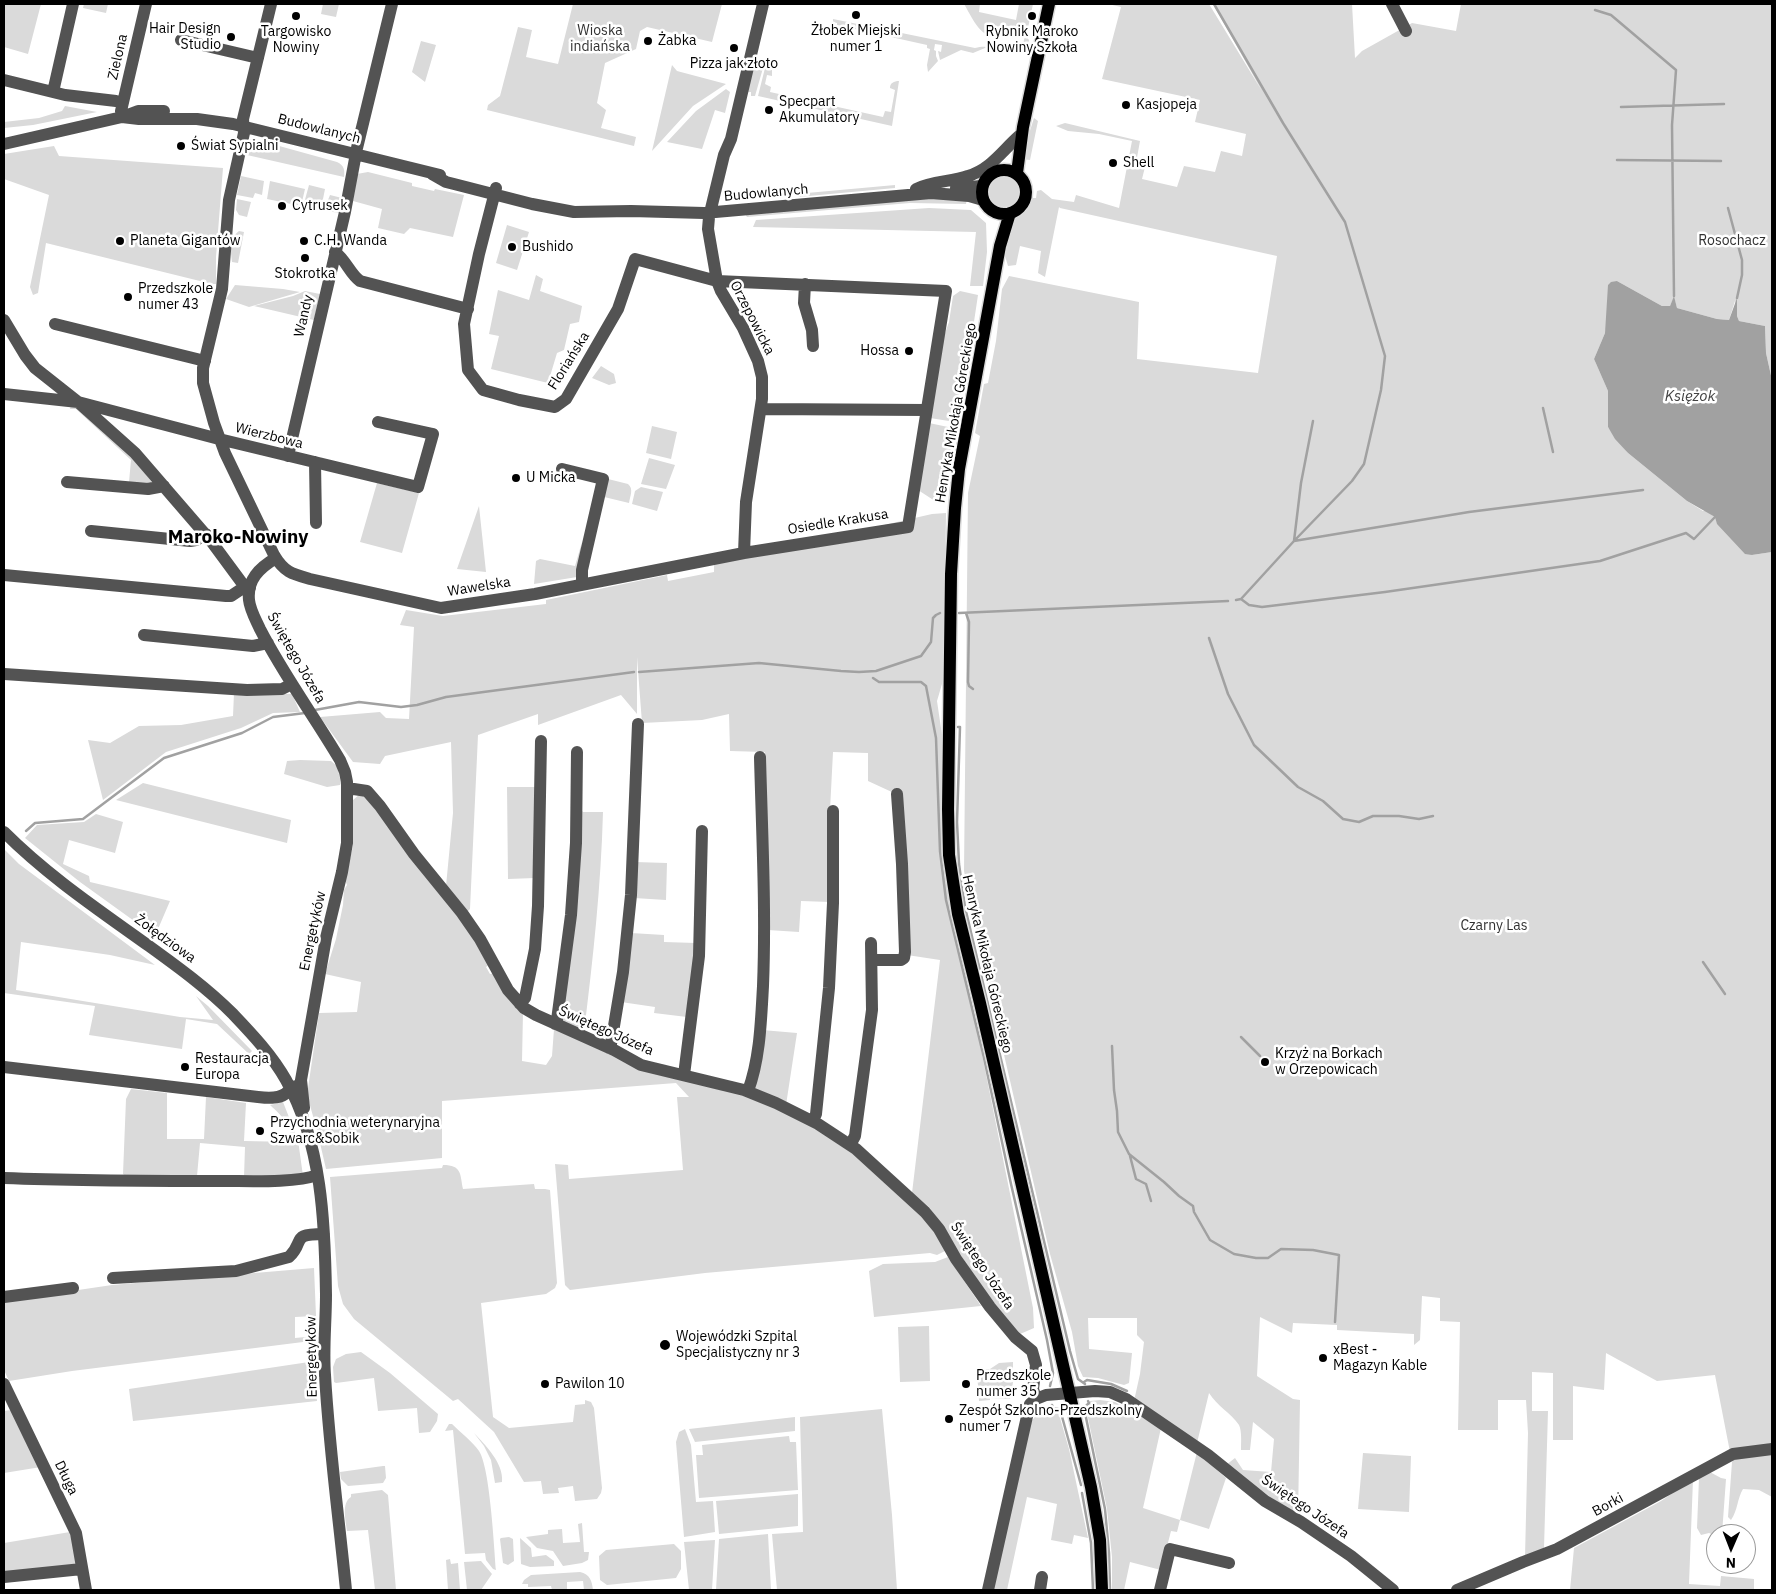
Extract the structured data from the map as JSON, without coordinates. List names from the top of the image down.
{
  "streets": {
    "main road": ["Henryka Mikołaja Góreckiego"],
    "street": [
      "Zielona",
      "Budowlanych",
      "Wandy",
      "Orzepowicka",
      "Floriańska",
      "Wierzbowa",
      "Osiedle Krakusa",
      "Wawelska",
      "Świętego Józefa",
      "Energetyków",
      "Żołędziowa",
      "Długa",
      "Borki"
    ]
  },
  "crossings": [
    ["Zielona", "Budowlanych"],
    ["Budowlanych", "Wandy"],
    ["Budowlanych", "Orzepowicka"],
    ["Budowlanych", "Floriańska"],
    ["Budowlanych", "Henryka Mikołaja Góreckiego"],
    ["Budowlanych", "Wawelska"],
    ["Wandy", "Wierzbowa"],
    ["Orzepowicka", "Floriańska"],
    ["Orzepowicka", "Osiedle Krakusa"],
    ["Orzepowicka", "Wawelska"],
    ["Floriańska", "Osiedle Krakusa"],
    ["Henryka Mikołaja Góreckiego", "Świętego Józefa"],
    ["Wierzbowa", "Wawelska"],
    ["Osiedle Krakusa", "Wawelska"],
    ["Świętego Józefa", "Energetyków"],
    ["Energetyków", "Żołędziowa"]
  ],
  "districts": ["Maroko-Nowiny"],
  "water": ["Księżok"],
  "parks": ["Wioska indiańska", "Rosochacz", "Czarny Las"],
  "places": [
    "Żłobek Miejski numer 1",
    "Targowisko Nowiny",
    "Rybnik Maroko Nowiny Szkoła",
    "Hair Design Studio",
    "Żabka",
    "Pizza jak złoto",
    "Kasjopeja",
    "Specpart Akumulatory",
    "Świat Sypialni",
    "Shell",
    "Cytrusek",
    "Planeta Gigantów",
    "C.H. Wanda",
    "Bushido",
    "Stokrotka",
    "Przedszkole numer 43",
    "Hossa",
    "U Micka",
    "Krzyż na Borkach w Orzepowicach",
    "Restauracja Europa",
    "Przychodnia weterynaryjna Szwarc&Sobik",
    "Wojewódzki Szpital Specjalistyczny nr 3",
    "xBest - Magazyn Kable",
    "Pawilon 10",
    "Przedszkole numer 35",
    "Zespół Szkolno-Przedszkolny numer 7"
  ],
  "north": "bottom"
}
